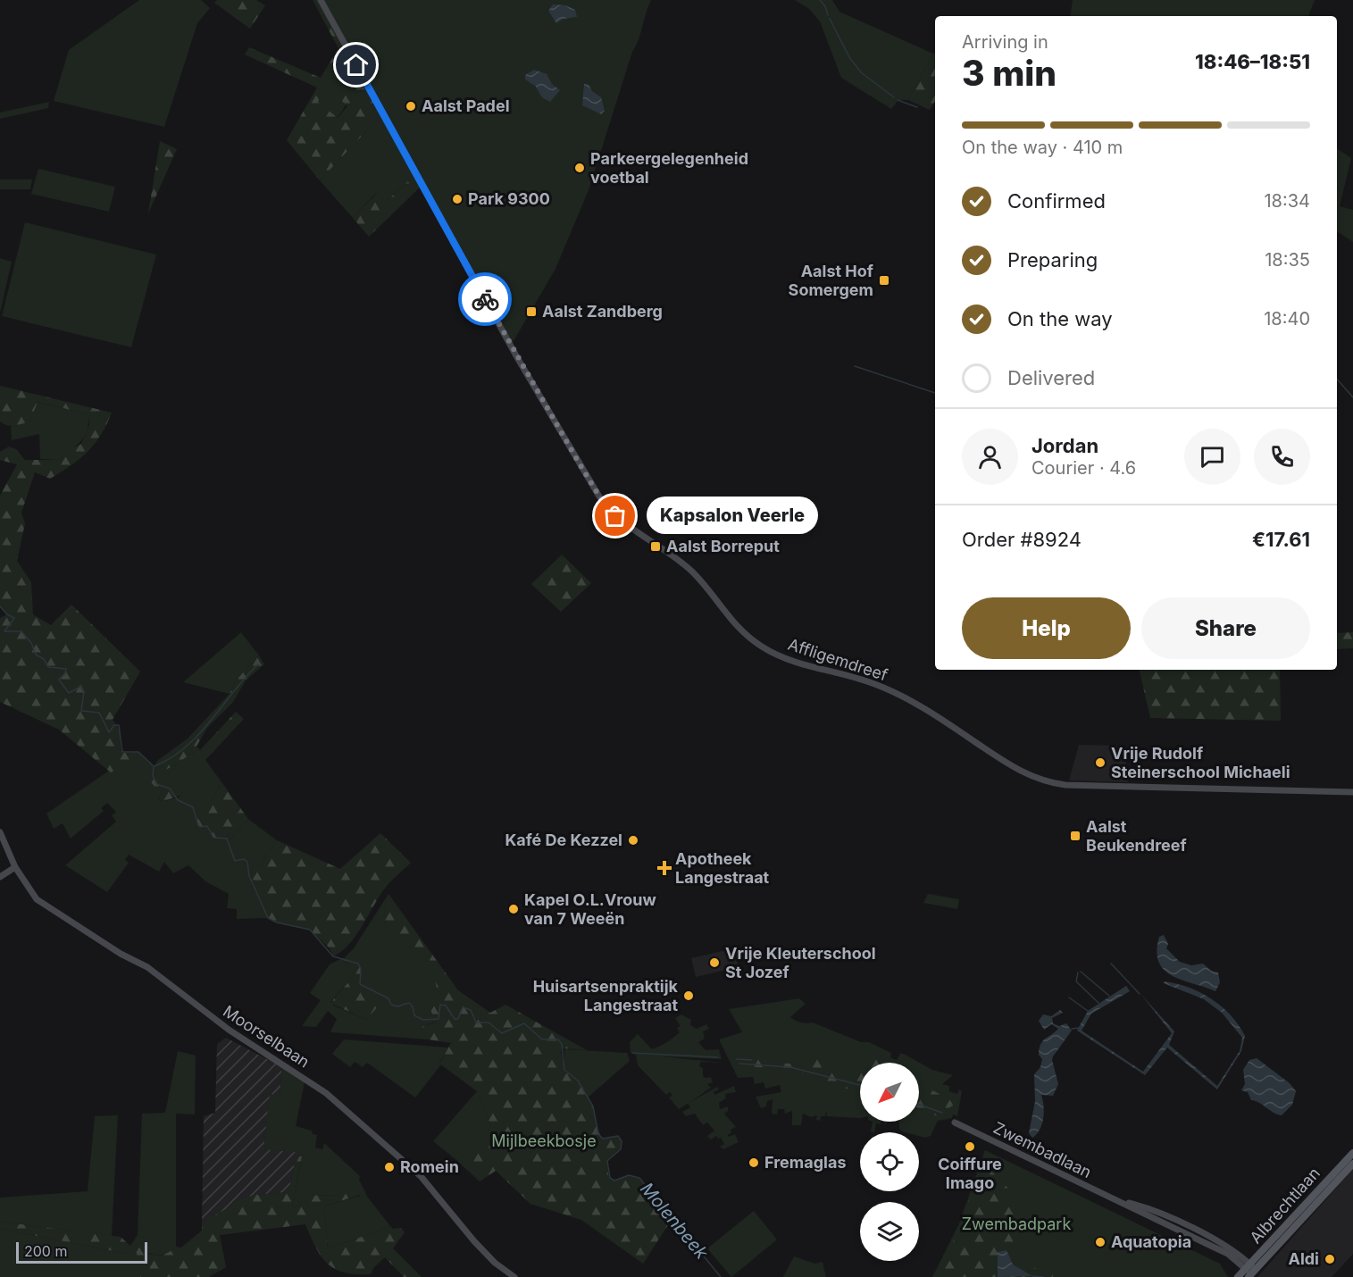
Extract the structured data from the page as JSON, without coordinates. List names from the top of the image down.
{
  "streets": {
    "main road": ["Albrechtlaan"],
    "street": ["Affligemdreef", "Moorselbaan", "Zwembadlaan"]
  },
  "crossings": [
    ["Zwembadlaan", "Albrechtlaan"]
  ],
  "water": ["Molenbeek"],
  "parks": ["Mijlbeekbosje", "Zwembadpark"],
  "places": {
    "other": [
      "Aalst Padel",
      "Parkeergelegenheid voetbal",
      "Park 9300",
      "Kapsalon Veerle",
      "Vrije Rudolf Steinerschool Michaeli",
      "Kafé De Kezzel",
      "Kapel O.L.Vrouw van 7 Weeën",
      "Vrije Kleuterschool St Jozef",
      "Huisartsenpraktijk Langestraat",
      "Coiffure Imago",
      "Fremaglas",
      "Romein",
      "Aquatopia",
      "Aldi"
    ],
    "transit": [
      "Aalst Hof Somergem",
      "Aalst Zandberg",
      "Aalst Borreput",
      "Aalst Beukendreef"
    ],
    "health": ["Apotheek Langestraat"]
  },
  "scale_bar": "200 m",
  "north": "bottom left",
  "page": {
    "heading": ["3 min", "Arriving in", "18:46–18:51"],
    "panel": [
      "Jordan",
      "Courier · 4.6",
      "Order #8924",
      "€17.61"
    ],
    "bar": "On the way · 410 m",
    "list": [
      ["Confirmed", "18:34"],
      ["Preparing", "18:35"],
      ["On the way", "18:40"],
      "Delivered"
    ],
    "bubble": "Kapsalon Veerle",
    "buttons": ["Help", "Share"],
    "scale": "200 m"
  }
}
